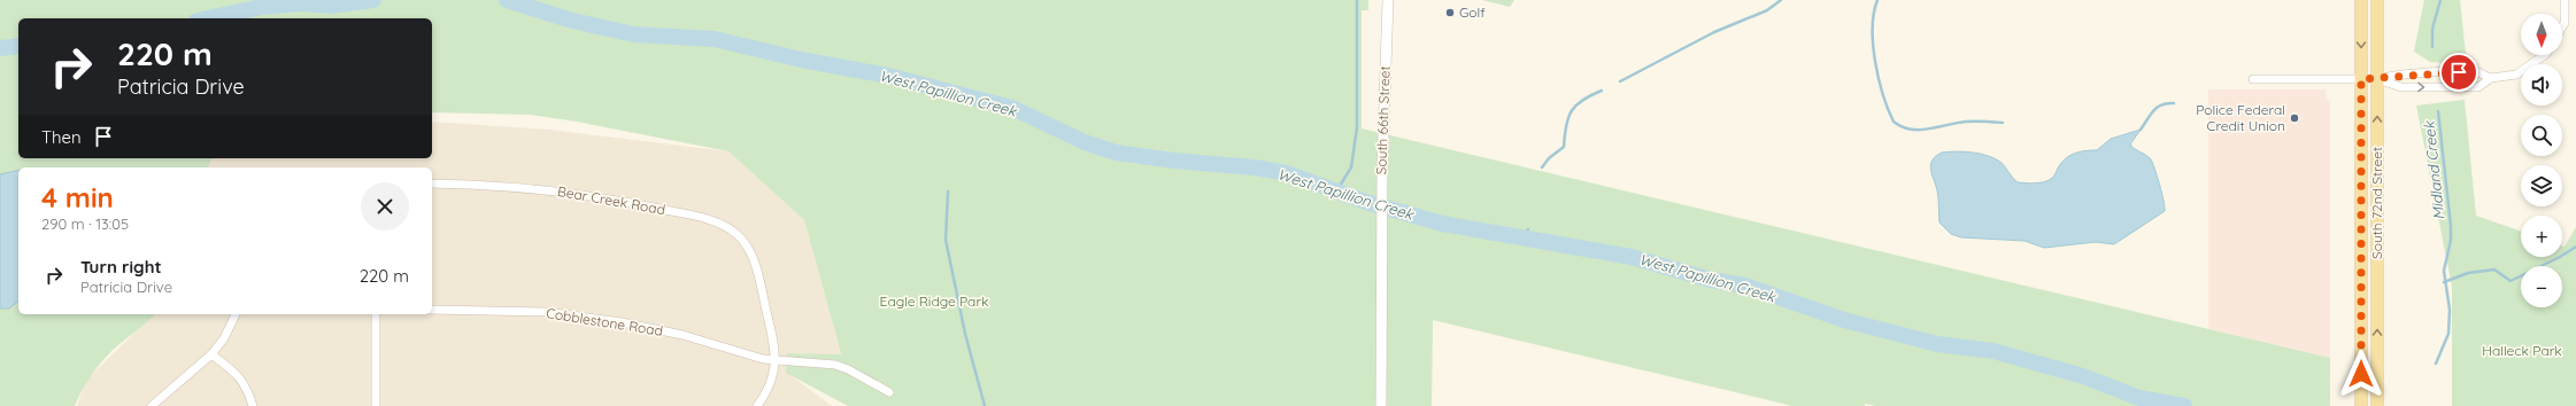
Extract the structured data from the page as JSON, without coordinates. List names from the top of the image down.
{
  "streets": {
    "main road": ["South 72nd Street"],
    "street": ["South 66th Street", "Bear Creek Road", "Cobblestone Road"]
  },
  "crossings": [
    ["Bear Creek Road", "Cobblestone Road"]
  ],
  "water": ["West Papillion Creek", "Midland Creek"],
  "parks": ["Eagle Ridge Park", "Halleck Park"],
  "places": ["Golf", "Police Federal Credit Union"],
  "north": "bottom",
  "page": {
    "map_buttons": ["+", "−"],
    "turn": ["220 m", "Patricia Drive"],
    "then": "Then",
    "heading": ["4 min", "290 m · 13:05"],
    "list": [
      {
        "name": "Turn right",
        "note": "Patricia Drive",
        "value": "220 m"
      }
    ]
  }
}
